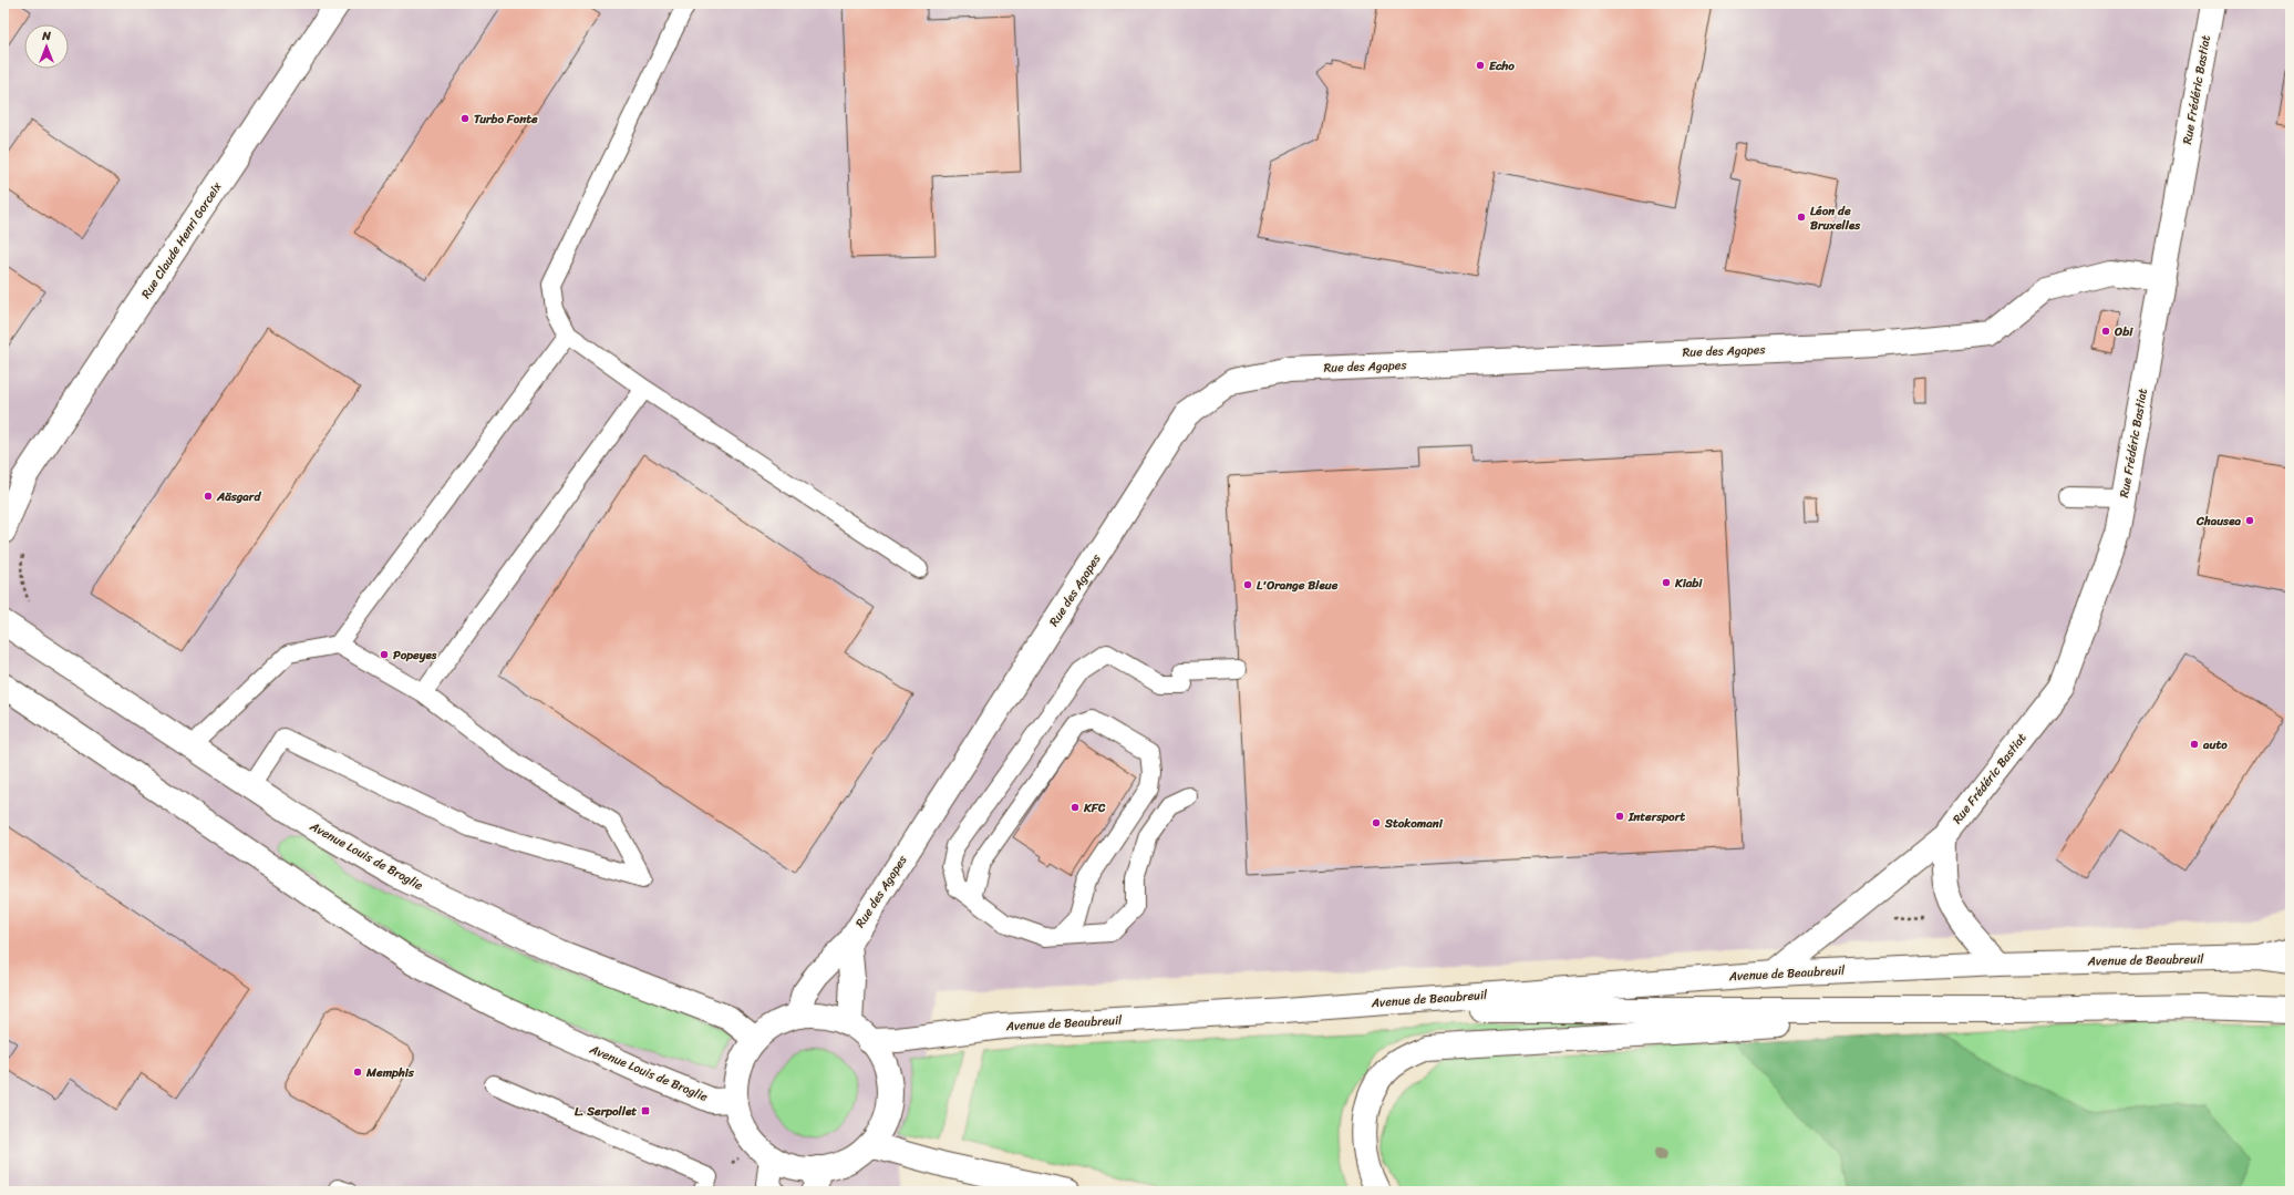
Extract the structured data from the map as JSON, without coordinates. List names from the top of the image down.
{
  "streets": {
    "main road": [
      "Rue Frédéric Bastiat",
      "Rue Claude Henri Gorceix",
      "Rue des Agapes",
      "Avenue Louis de Broglie",
      "Avenue de Beaubreuil"
    ]
  },
  "crossings": [
    ["Rue Frédéric Bastiat", "Rue des Agapes"],
    ["Rue Frédéric Bastiat", "Avenue de Beaubreuil"],
    ["Rue des Agapes", "Avenue Louis de Broglie"],
    ["Rue des Agapes", "Avenue de Beaubreuil"],
    ["Avenue Louis de Broglie", "Avenue de Beaubreuil"]
  ],
  "places": {
    "other": [
      "Echo",
      "Turbo Fonte",
      "Léon de Bruxelles",
      "Obi",
      "Aäsgard",
      "Chausea",
      "Kiabi",
      "L'Orange Bleue",
      "Popeyes",
      "auto",
      "KFC",
      "Intersport",
      "Stokomani",
      "Memphis"
    ],
    "transit": ["L. Serpollet"]
  },
  "north": "top"
}
